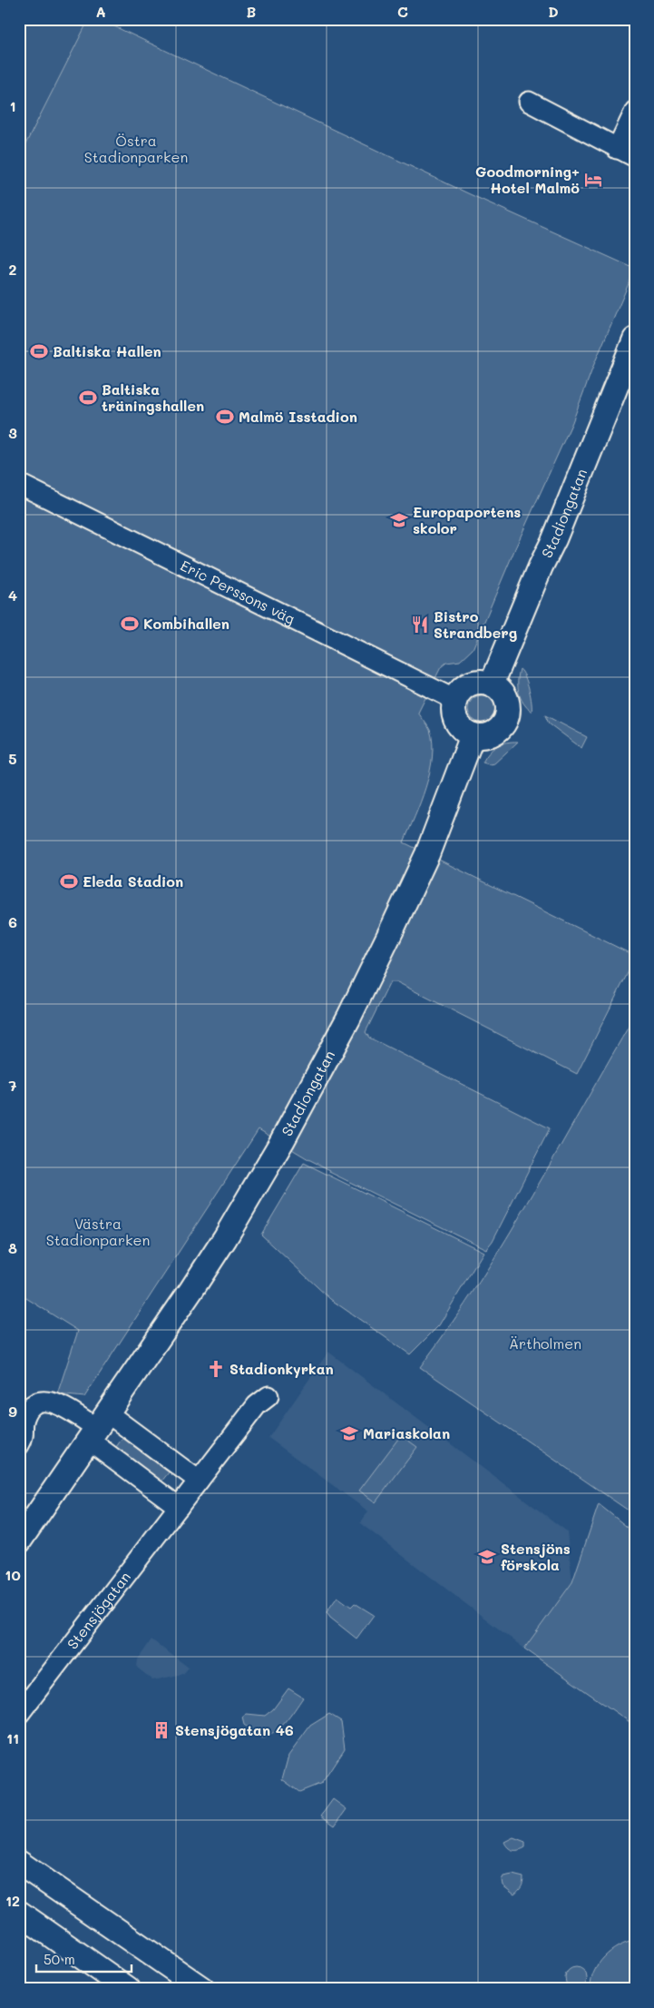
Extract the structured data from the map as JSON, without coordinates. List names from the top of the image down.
{
  "streets": {
    "main road": ["Stadiongatan"],
    "street": ["Eric Perssons väg", "Stensjögatan"]
  },
  "crossings": [
    ["Stadiongatan", "Eric Perssons väg"]
  ],
  "parks": ["Östra Stadionparken", "Västra Stadionparken", "Ärtholmen"],
  "places": {
    "hotel": ["Goodmorning+ Hotel Malmö"],
    "sports": [
      "Baltiska Hallen",
      "Baltiska träningshallen",
      "Malmö Isstadion",
      "Kombihallen",
      "Eleda Stadion"
    ],
    "school or university": ["Europaportens skolor", "Mariaskolan", "Stensjöns förskola"],
    "restaurant": ["Bistro Strandberg"],
    "church": ["Stadionkyrkan"],
    "building": ["Stensjögatan 46"]
  },
  "scale_bar": "50 m",
  "grid": {
    "columns": [
      "A",
      "B",
      "C",
      "D"
    ],
    "rows": [
      "1",
      "2",
      "3",
      "4",
      "5",
      "6",
      "7",
      "8",
      "9",
      "10",
      "11",
      "12"
    ]
  }
}
